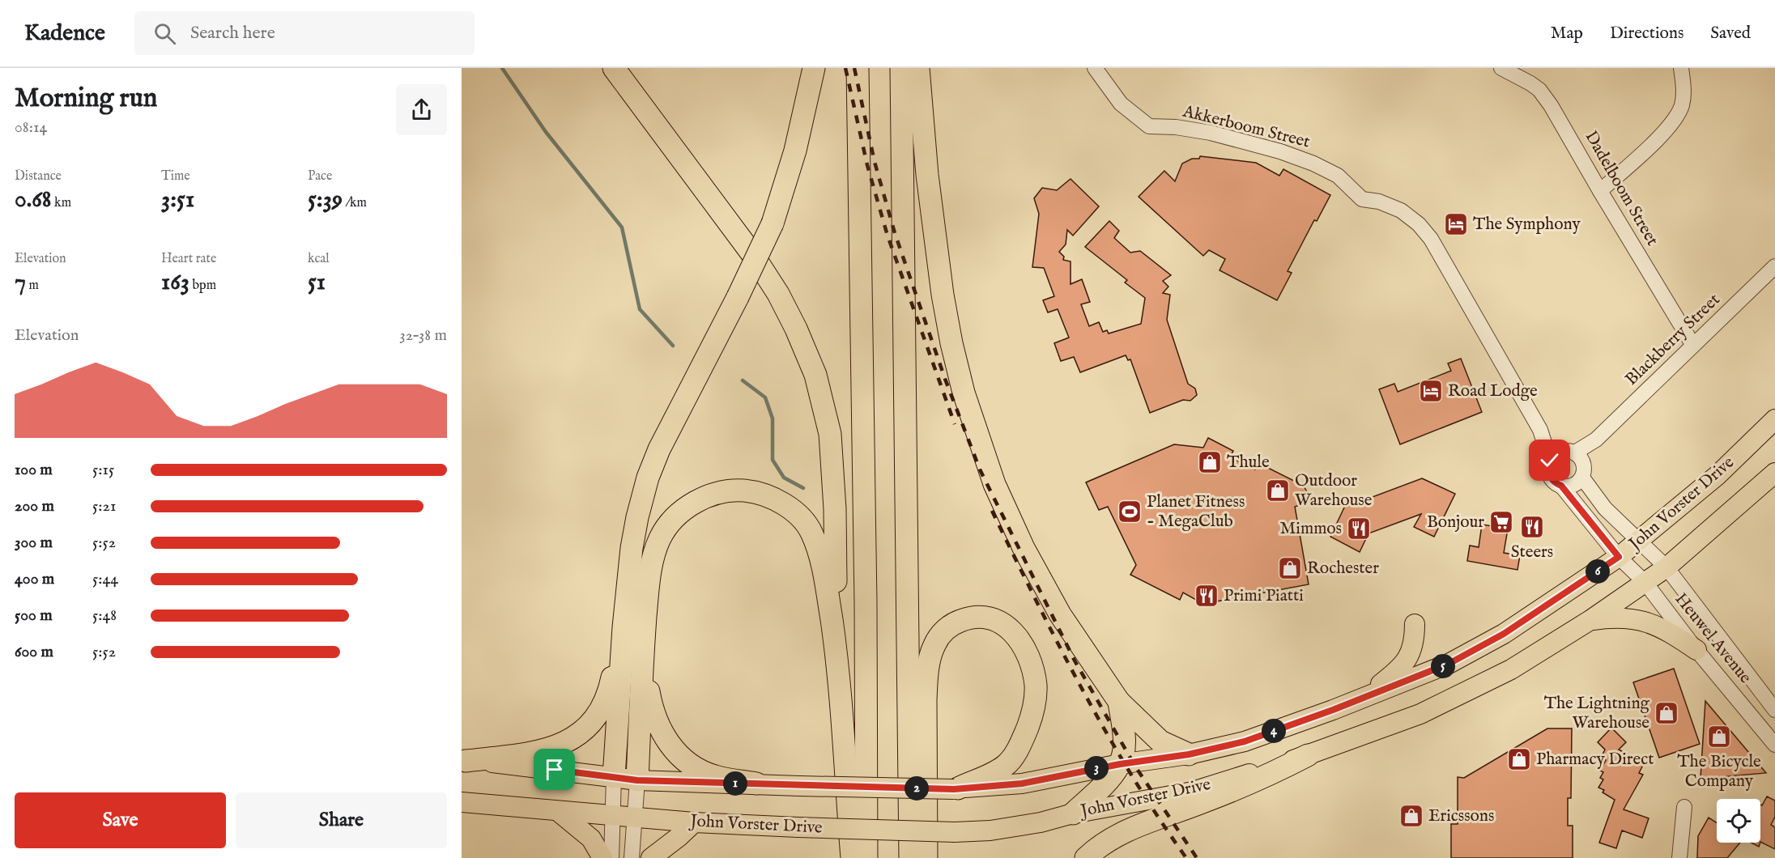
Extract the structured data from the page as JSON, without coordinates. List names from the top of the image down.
{
  "streets": {
    "main road": ["John Vorster Drive"],
    "street": [
      "Akkerboom Street",
      "Dadelboom Street",
      "Blackberry Street",
      "Heuwel Avenue"
    ]
  },
  "crossings": [
    ["Akkerboom Street", "Blackberry Street"],
    ["Dadelboom Street", "Blackberry Street"],
    ["John Vorster Drive", "Heuwel Avenue"]
  ],
  "places": {
    "hotel": ["The Symphony", "Road Lodge"],
    "shop": [
      "Thule",
      "Outdoor Warehouse",
      "Rochester",
      "The Lightning Warehouse",
      "The Bicycle Company",
      "Pharmacy Direct",
      "Ericssons"
    ],
    "sports": ["Planet Fitness - MegaClub"],
    "supermarket": ["Bonjour"],
    "restaurant": ["Steers", "Mimmos", "Primi Piatti"]
  },
  "page": {
    "header": "Kadence",
    "search": "Search here",
    "nav": ["Map", "Directions", "Saved"],
    "heading": ["Morning run", "08:14"],
    "stats": [
      ["Distance", "0.68 km"],
      ["Time", "3:51"],
      ["Pace", "5:39 /km"],
      ["Elevation", "7 m"],
      ["Heart rate", "163 bpm"],
      ["kcal", "51"]
    ],
    "chart": ["Elevation", "32–38 m"],
    "list": [
      {
        "name": "100 m",
        "note": "5:15"
      },
      {
        "name": "200 m",
        "note": "5:21"
      },
      {
        "name": "300 m",
        "note": "5:52"
      },
      {
        "name": "400 m",
        "note": "5:44"
      },
      {
        "name": "500 m",
        "note": "5:48"
      },
      {
        "name": "600 m",
        "note": "5:52"
      }
    ],
    "pins": [
      "6",
      "5",
      "4",
      "3",
      "1",
      "2"
    ],
    "buttons": ["Save", "Share"]
  }
}
